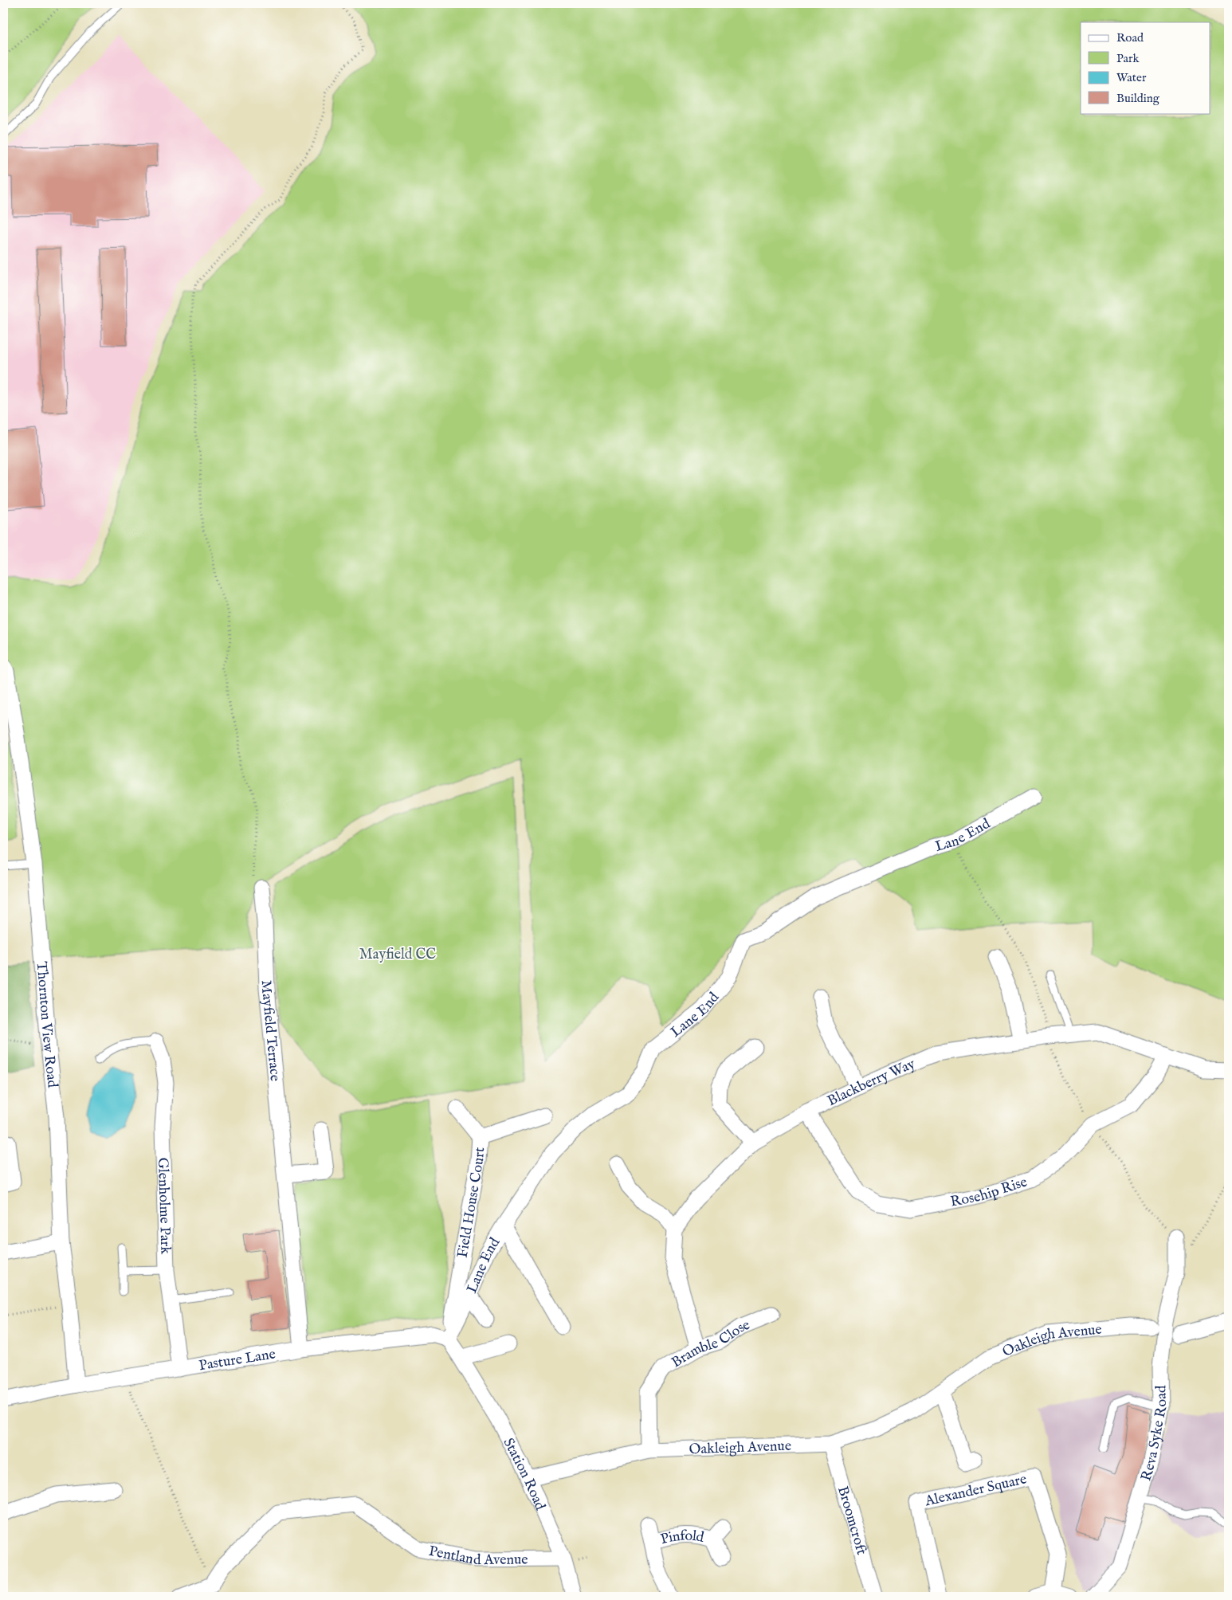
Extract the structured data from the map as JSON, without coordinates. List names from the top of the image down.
{
  "streets": {
    "street": [
      "Lane End",
      "Thornton View Road",
      "Mayfield Terrace",
      "Blackberry Way",
      "Rosehip Rise",
      "Field House Court",
      "Glenholme Park",
      "Oakleigh Avenue",
      "Bramble Close",
      "Pasture Lane",
      "Reva Syke Road",
      "Station Road",
      "Alexander Square",
      "Broomcroft",
      "Pinfold",
      "Pentland Avenue"
    ]
  },
  "crossings": [
    ["Lane End", "Field House Court"],
    ["Lane End", "Pasture Lane"],
    ["Thornton View Road", "Pasture Lane"],
    ["Mayfield Terrace", "Pasture Lane"],
    ["Blackberry Way", "Rosehip Rise"],
    ["Field House Court", "Pasture Lane"],
    ["Glenholme Park", "Pasture Lane"],
    ["Oakleigh Avenue", "Bramble Close"],
    ["Oakleigh Avenue", "Station Road"],
    ["Oakleigh Avenue", "Broomcroft"],
    ["Station Road", "Pentland Avenue"]
  ],
  "parks": ["Mayfield CC"],
  "legend": [
    "Road",
    "Park",
    "Water",
    "Building"
  ]
}
